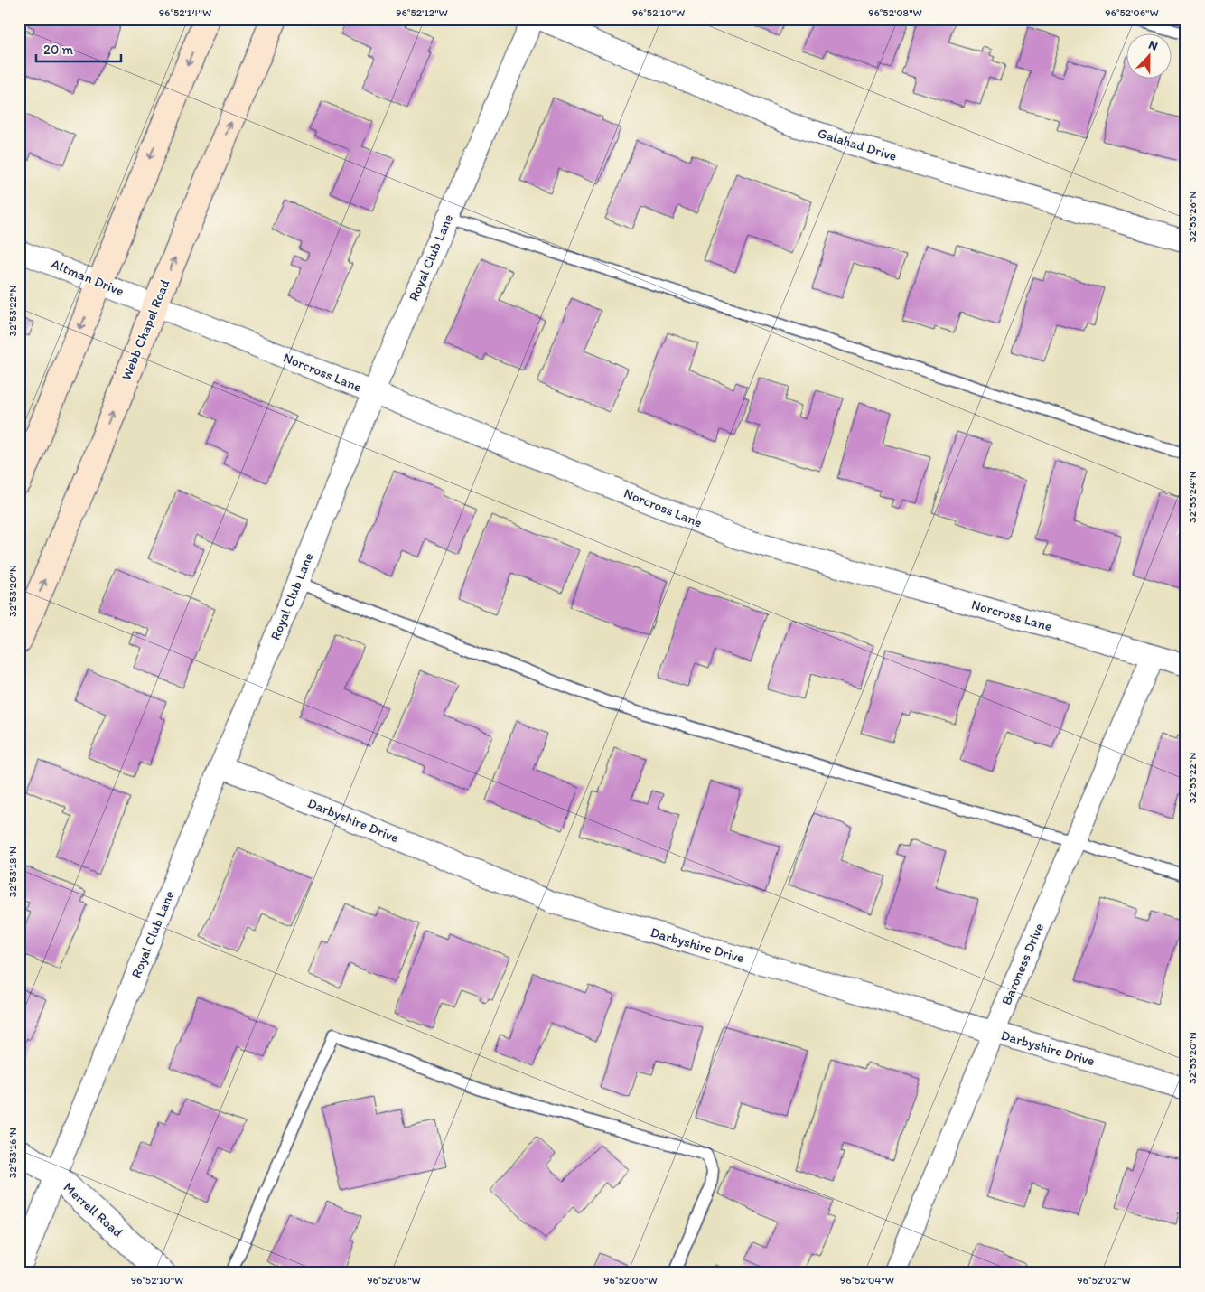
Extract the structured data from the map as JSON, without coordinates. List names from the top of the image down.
{
  "streets": {
    "main road": ["Webb Chapel Road"],
    "street": [
      "Galahad Drive",
      "Royal Club Lane",
      "Altman Drive",
      "Norcross Lane",
      "Darbyshire Drive",
      "Baroness Drive",
      "Merrell Road"
    ]
  },
  "crossings": [
    ["Royal Club Lane", "Norcross Lane"],
    ["Royal Club Lane", "Darbyshire Drive"],
    ["Royal Club Lane", "Merrell Road"],
    ["Altman Drive", "Webb Chapel Road"],
    ["Altman Drive", "Norcross Lane"],
    ["Webb Chapel Road", "Norcross Lane"],
    ["Norcross Lane", "Baroness Drive"],
    ["Darbyshire Drive", "Baroness Drive"]
  ],
  "scale_bar": "20 m",
  "north": "top",
  "coordinates": [
    "96°52'14\"W",
    "96°52'12\"W",
    "96°52'10\"W",
    "96°52'08\"W",
    "96°52'06\"W",
    "32°53'26\"N",
    "32°53'22\"N",
    "32°53'24\"N",
    "32°53'20\"N",
    "32°53'18\"N",
    "32°53'16\"N",
    "96°52'04\"W",
    "96°52'02\"W"
  ]
}
